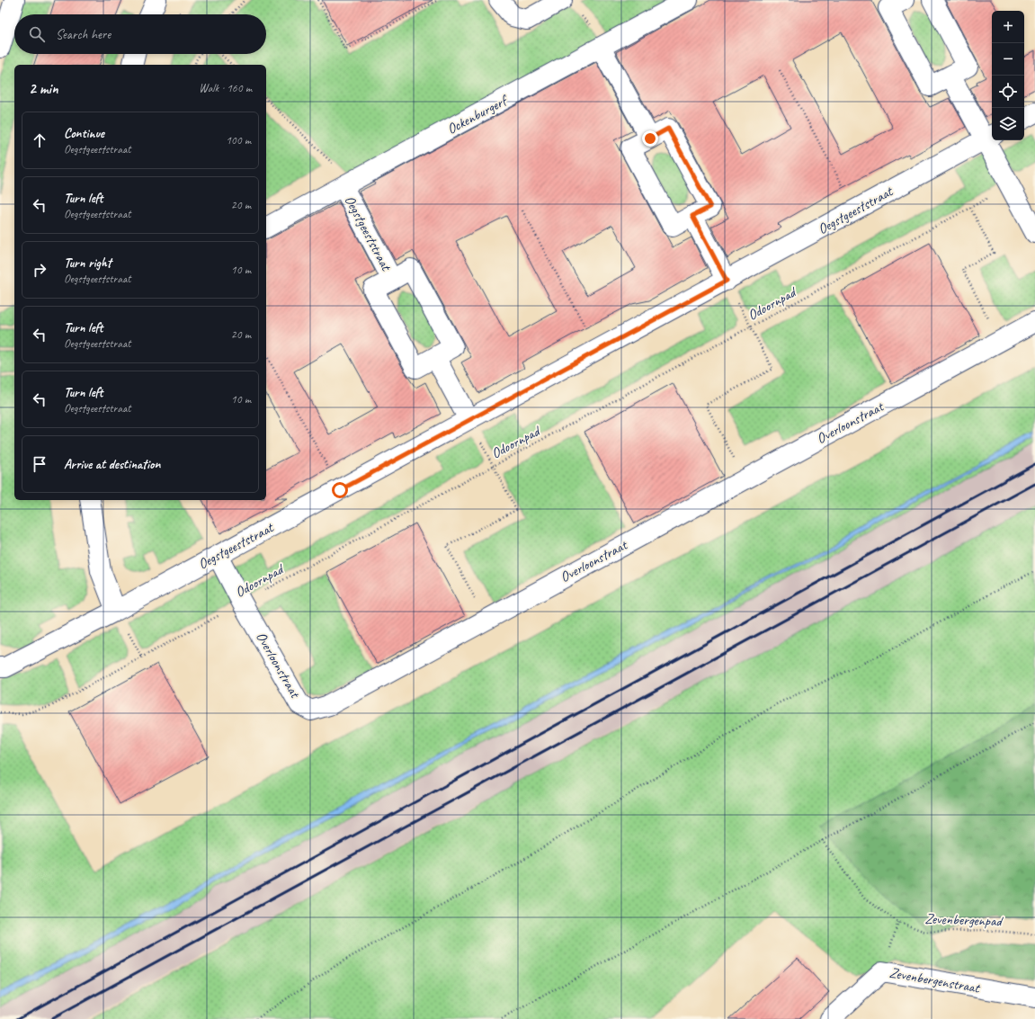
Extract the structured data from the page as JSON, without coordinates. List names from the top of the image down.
{
  "streets": {
    "street": [
      "Ockenburgerf",
      "Oegstgeeststraat",
      "Overloonstraat",
      "Zevenbergenstraat"
    ],
    "path": ["Odoornpad", "Zevenbergenpad"]
  },
  "crossings": [
    ["Ockenburgerf", "Oegstgeeststraat"],
    ["Oegstgeeststraat", "Overloonstraat"],
    ["Odoornpad", "Overloonstraat"]
  ],
  "page": {
    "map_buttons": ["+", "−"],
    "search": "Search here",
    "heading": ["2 min", "Walk · 160 m"],
    "list": [
      ["Continue", "Oegstgeeststraat", "100 m"],
      ["Turn left", "Oegstgeeststraat", "20 m"],
      ["Turn right", "Oegstgeeststraat", "10 m"],
      ["Turn left", "Oegstgeeststraat", "20 m"],
      ["Turn left", "Oegstgeeststraat", "10 m"],
      "Arrive at destination"
    ]
  }
}
